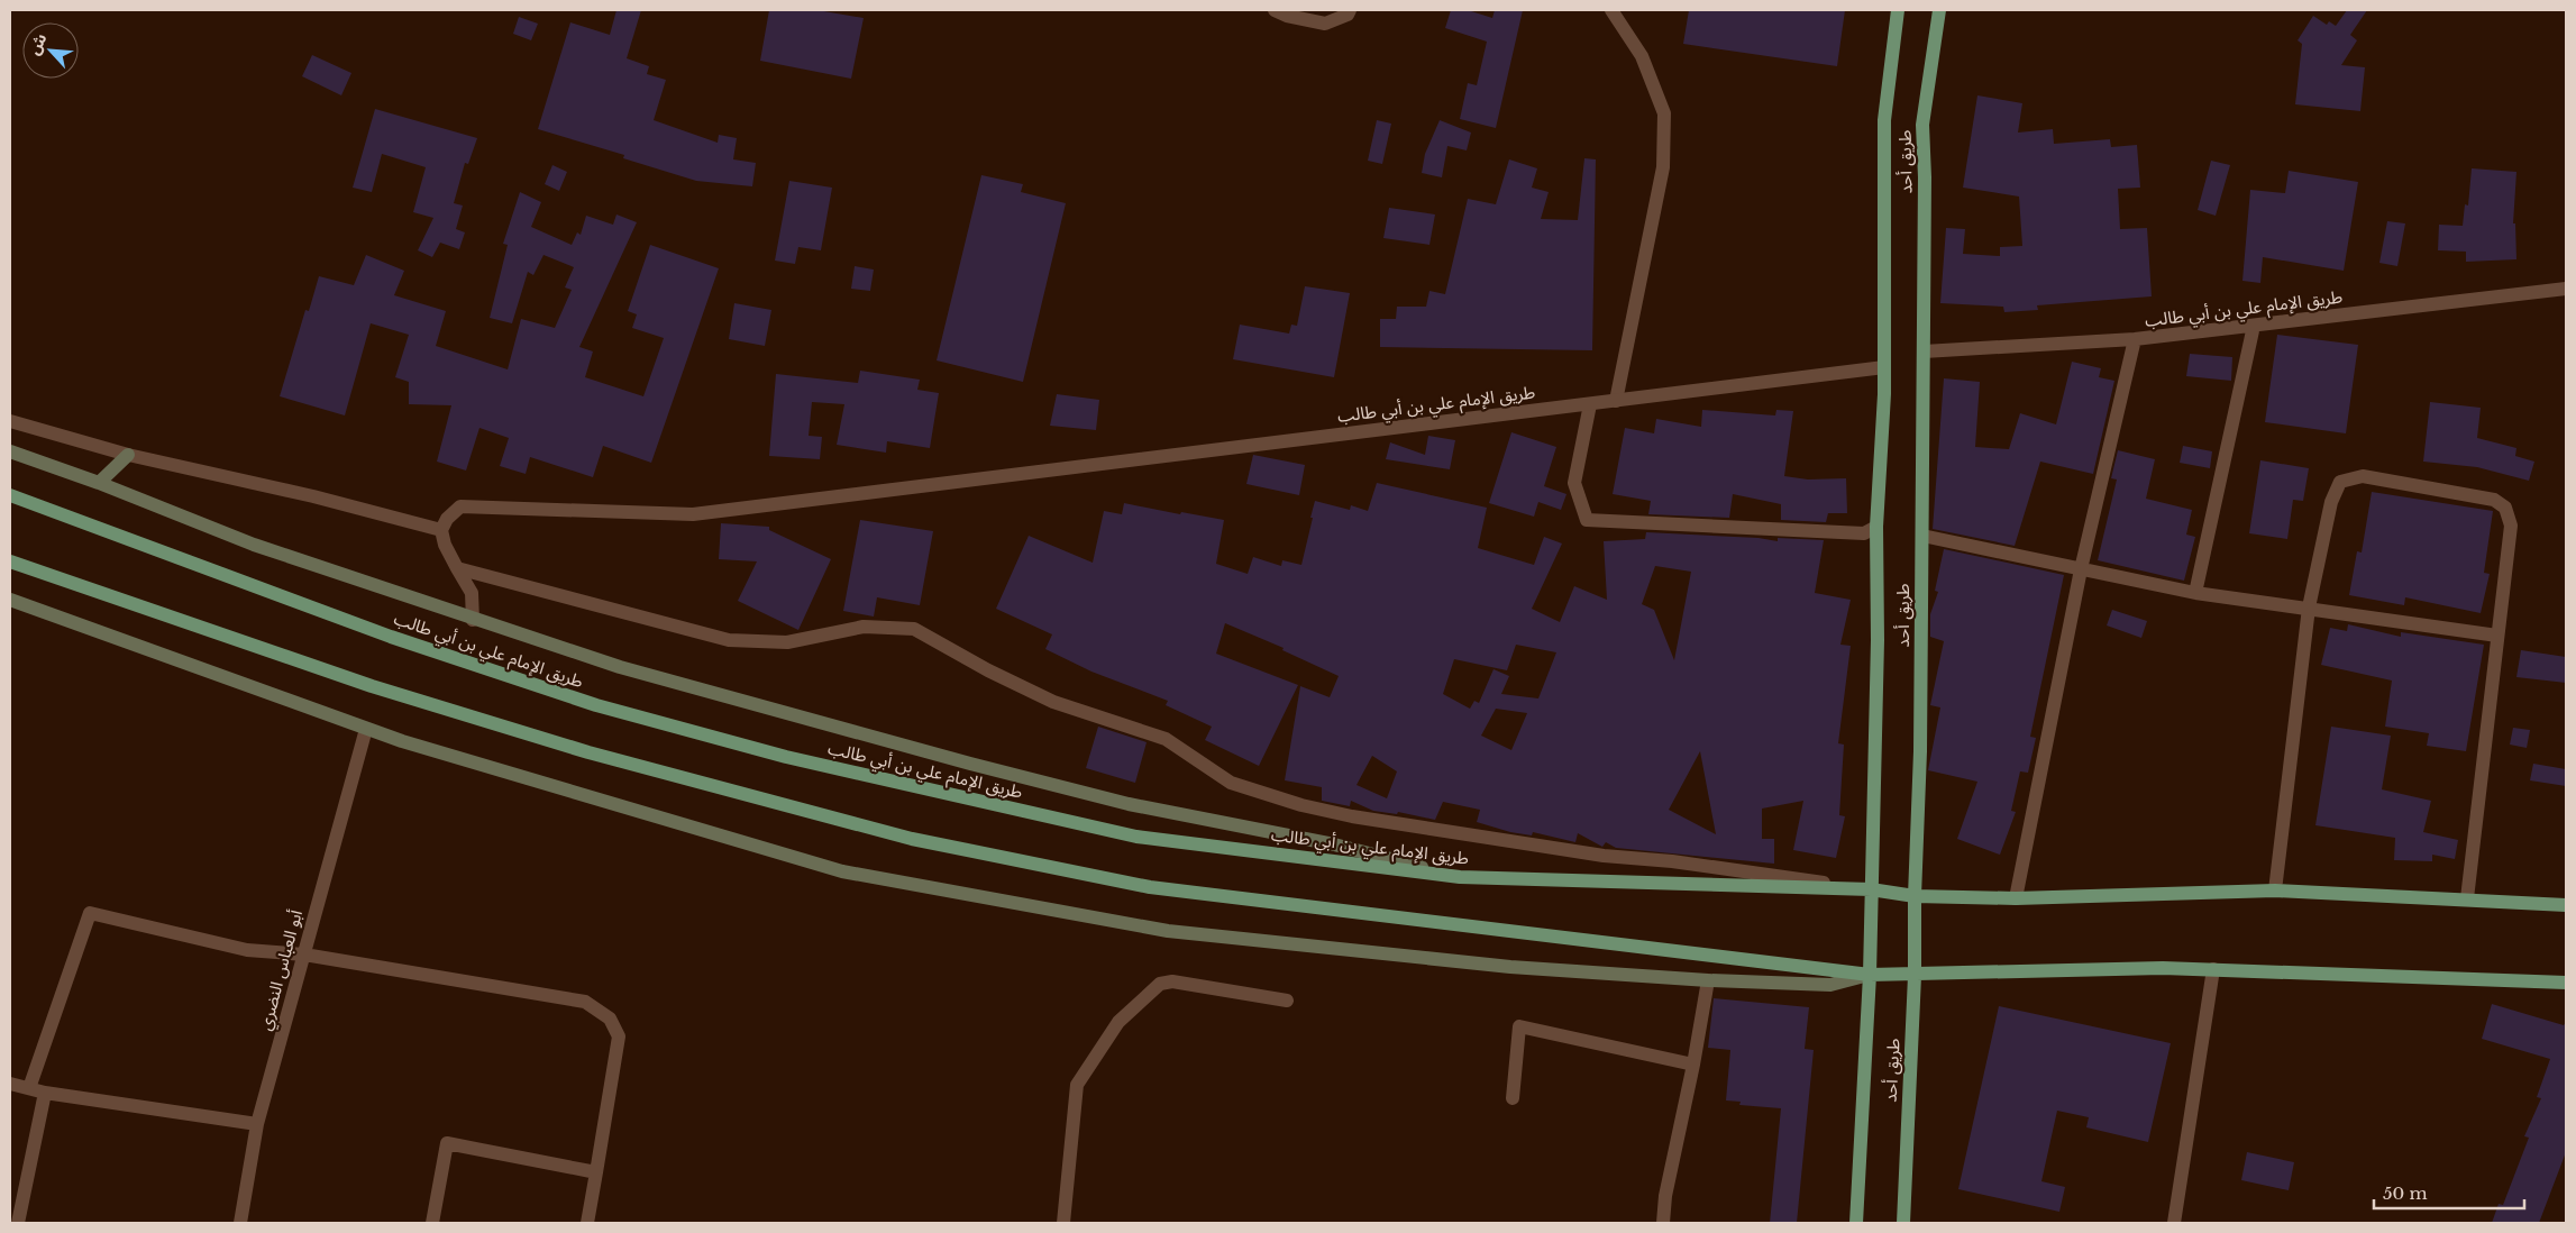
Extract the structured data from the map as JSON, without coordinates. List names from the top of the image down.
{
  "streets": {
    "main road": ["طريق أحد", "طريق الإمام علي بن أبي طالب"],
    "street": ["أبو العباس النضري"]
  },
  "crossings": [
    ["طريق أحد", "طريق الإمام علي بن أبي طالب"]
  ],
  "scale_bar": "50 m",
  "north": "top left"
}
